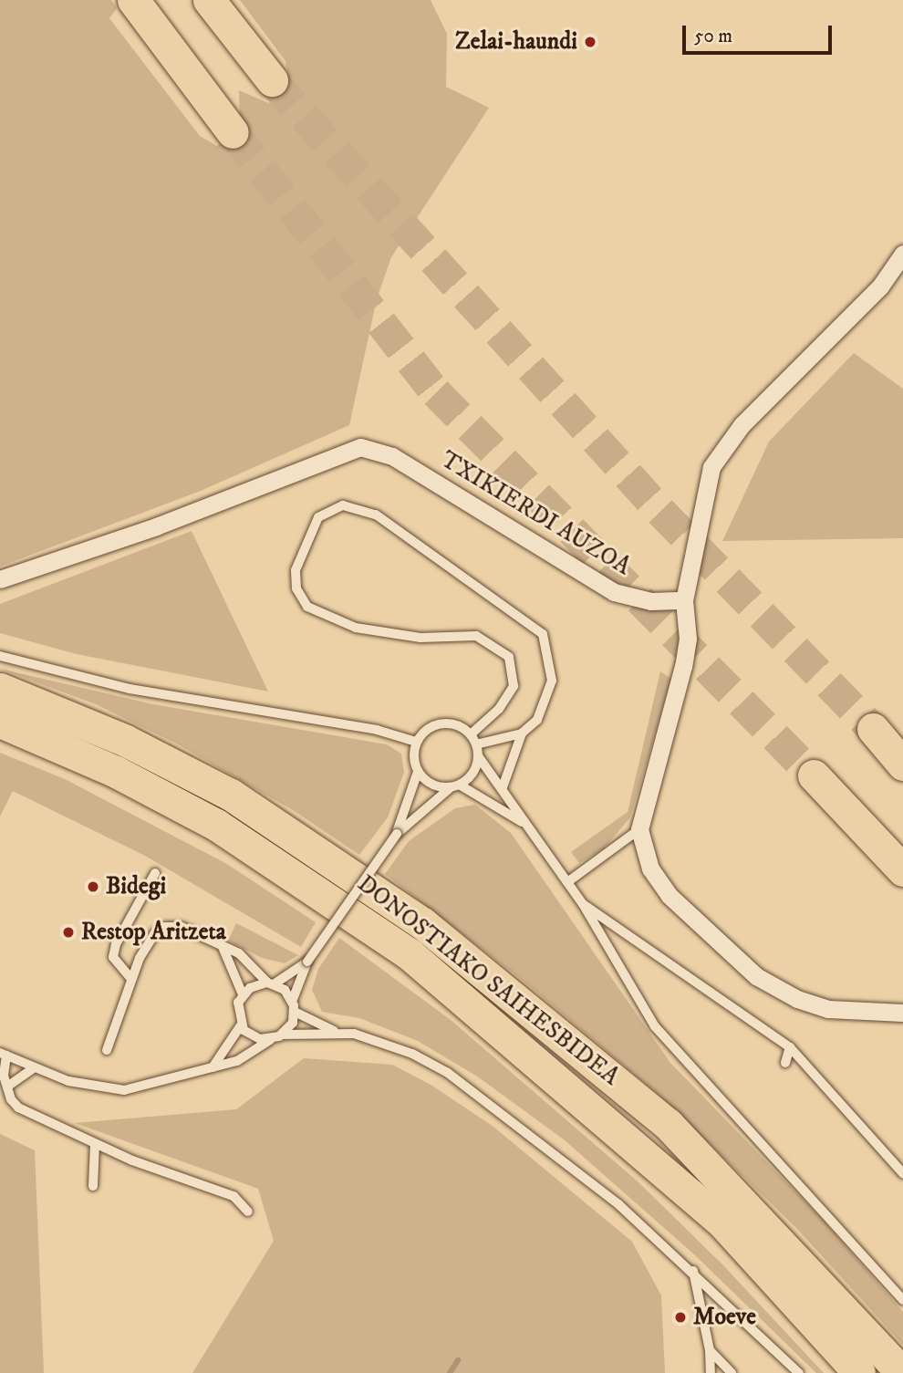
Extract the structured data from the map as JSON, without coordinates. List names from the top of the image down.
{
  "streets": {
    "highway": ["DONOSTIAKO SAIHESBIDEA"],
    "street": ["TXIKIERDI AUZOA"]
  },
  "places": [
    "Zelai-haundi",
    "Bidegi",
    "Restop Aritzeta",
    "Moeve"
  ],
  "scale_bar": "50 m"
}
